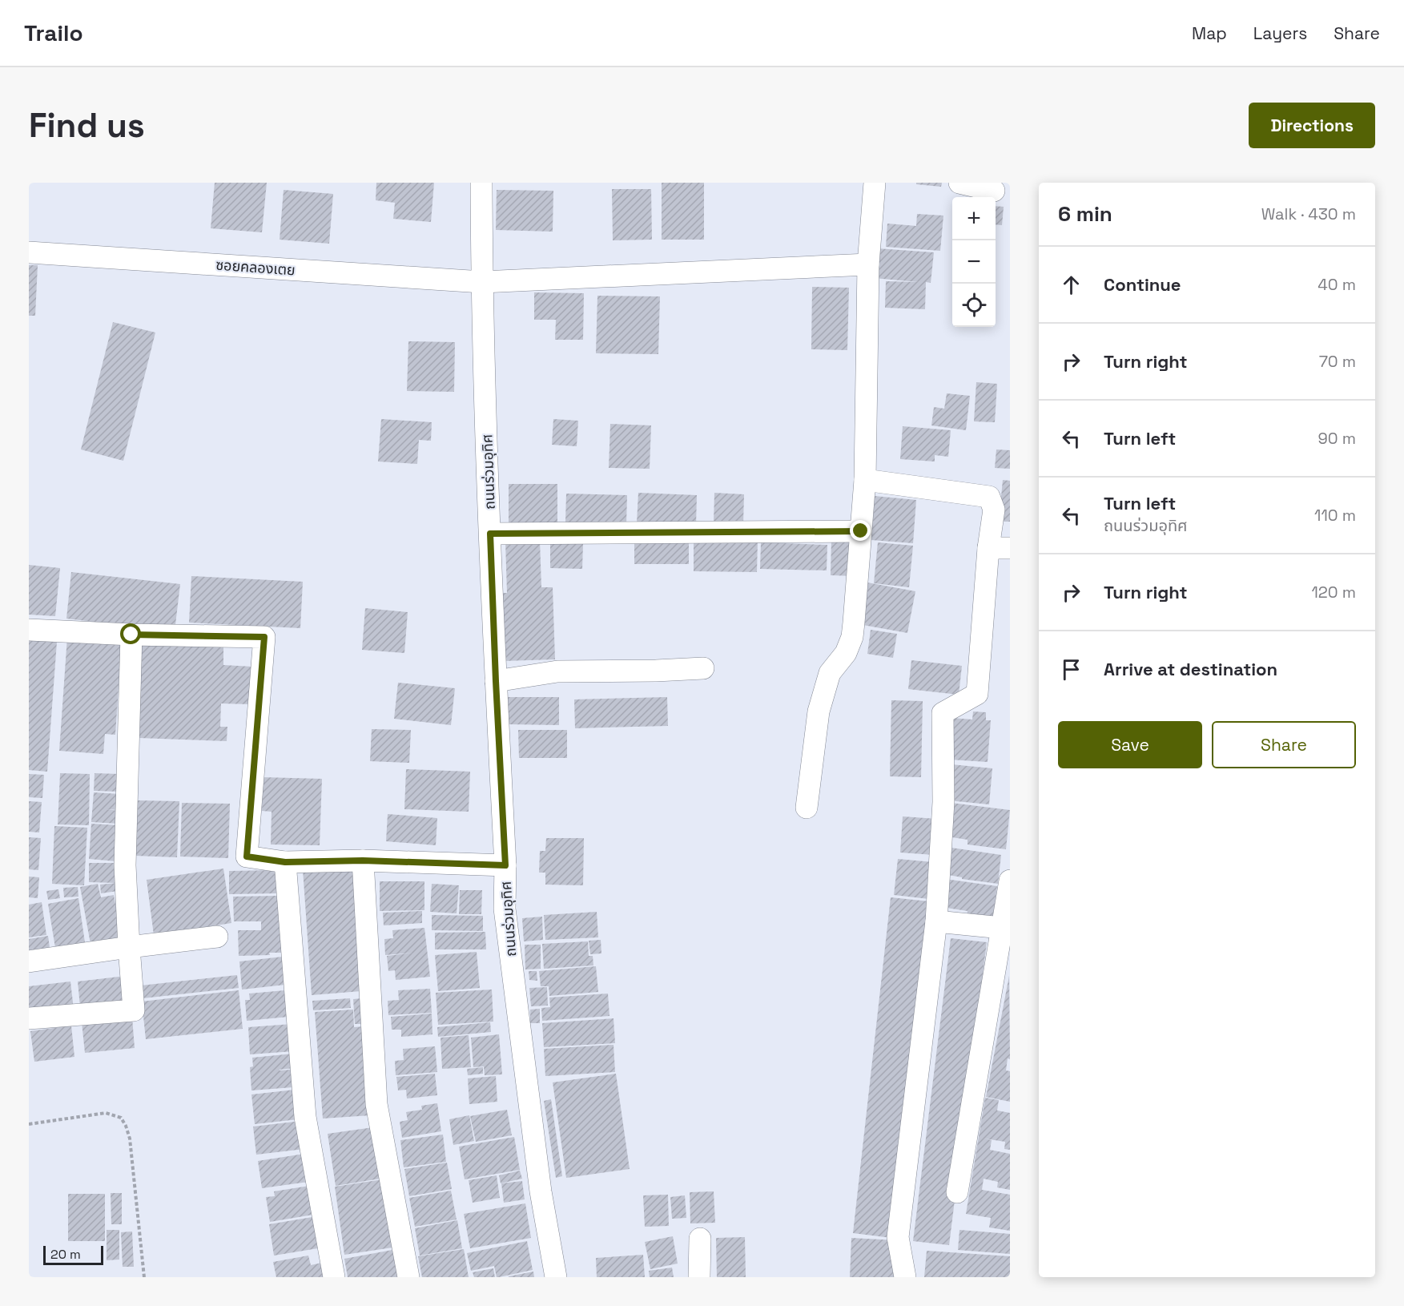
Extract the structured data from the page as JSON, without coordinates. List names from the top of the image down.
{
  "streets": {
    "street": ["ซอยคลองเตย", "ถนนร่วมอุทิศ"]
  },
  "crossings": [
    ["ซอยคลองเตย", "ถนนร่วมอุทิศ"]
  ],
  "scale_bar": "20 m",
  "page": {
    "header": "Trailo",
    "nav": ["Map", "Layers", "Share"],
    "buttons": [
      "Directions",
      ["Save", "Share"]
    ],
    "title": "Find us",
    "heading": ["6 min", "Walk · 430 m"],
    "map_buttons": ["+", "−"],
    "list": [
      ["Continue", "40 m"],
      ["Turn right", "70 m"],
      ["Turn left", "90 m"],
      ["Turn left", "ถนนร่วมอุทิศ", "110 m"],
      ["Turn right", "120 m"],
      "Arrive at destination"
    ],
    "scale": "20 m"
  }
}
